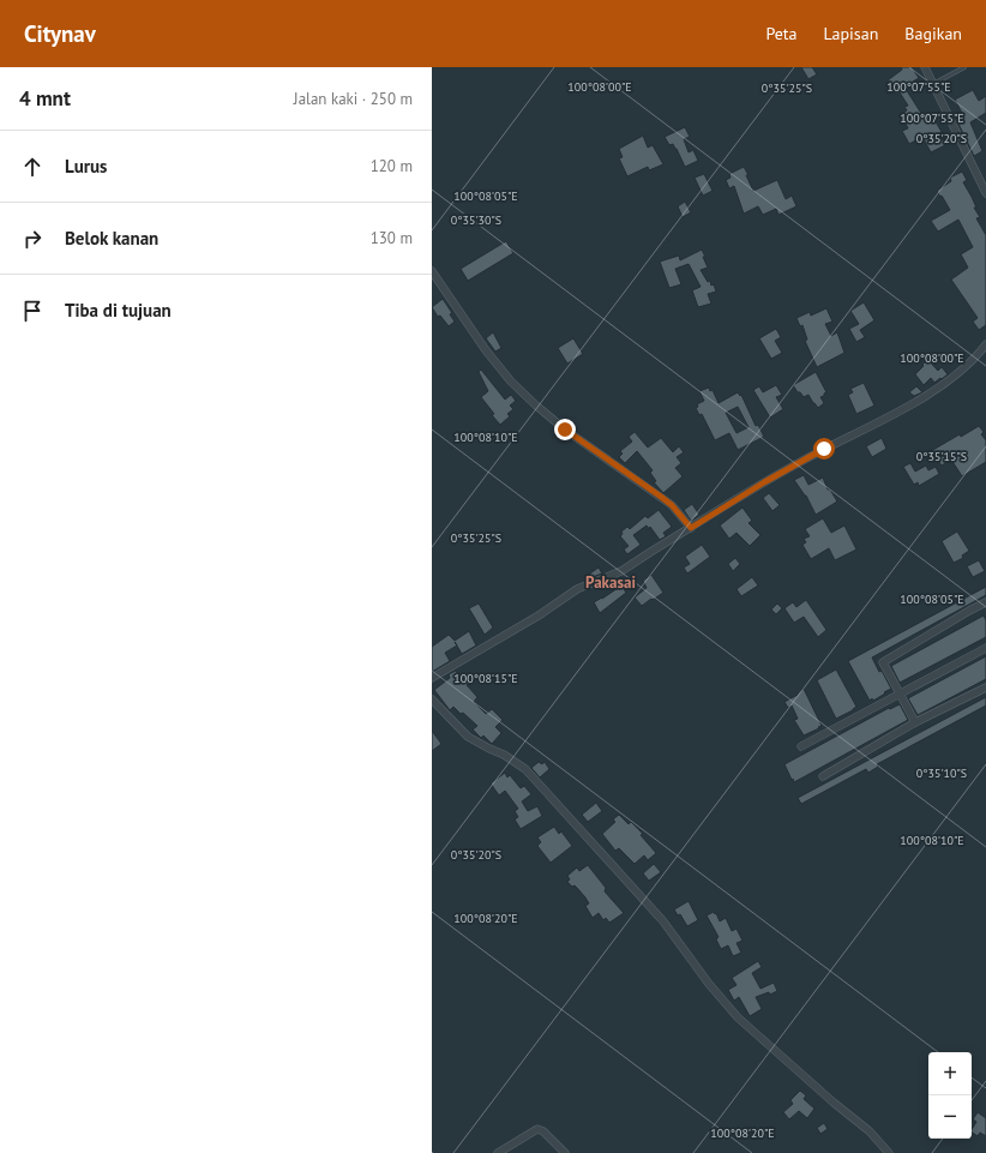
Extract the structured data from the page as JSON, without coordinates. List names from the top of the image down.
{
  "districts": ["Pakasai"],
  "page": {
    "header": "Citynav",
    "nav": ["Peta", "Lapisan", "Bagikan"],
    "heading": ["4 mnt", "Jalan kaki · 250 m"],
    "list": [
      ["Lurus", "120 m"],
      ["Belok kanan", "130 m"],
      "Tiba di tujuan"
    ],
    "map_buttons": ["+", "−"]
  },
  "coordinates": [
    "100°08'00\"E",
    "100°07'55\"E",
    "0°35'25\"S",
    "0°35'20\"S",
    "100°08'05\"E",
    "0°35'30\"S",
    "100°08'10\"E",
    "0°35'15\"S",
    "100°08'15\"E",
    "0°35'10\"S",
    "100°08'20\"E"
  ]
}
